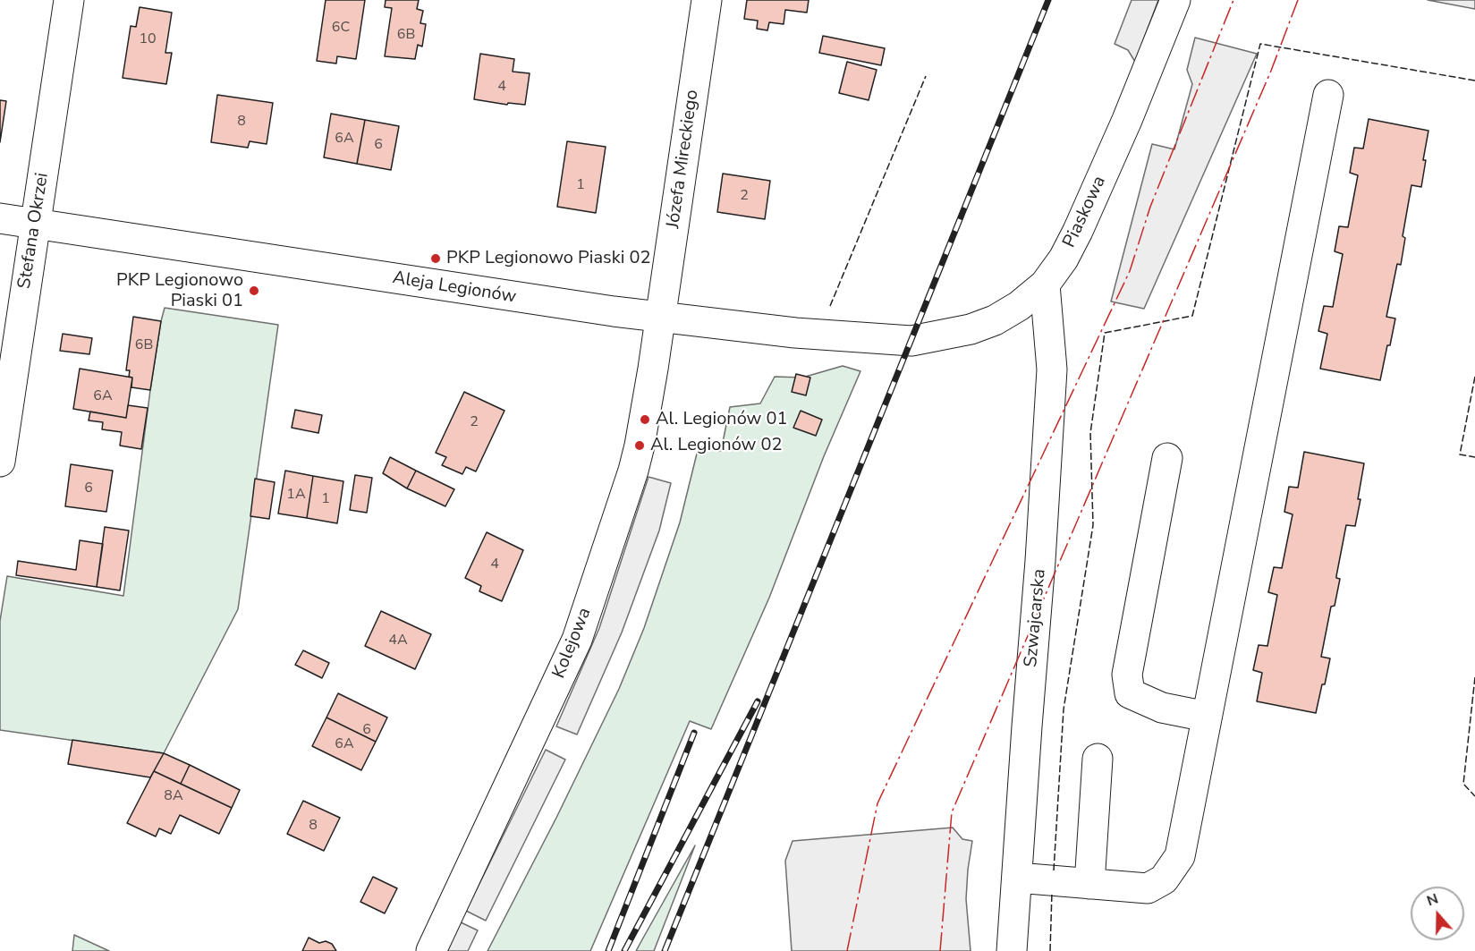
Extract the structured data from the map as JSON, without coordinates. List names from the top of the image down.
{
  "streets": {
    "street": [
      "Józefa Mireckiego",
      "Piaskowa",
      "Stefana Okrzei",
      "Aleja Legionów",
      "Szwajcarska",
      "Kolejowa"
    ]
  },
  "crossings": [
    ["Józefa Mireckiego", "Aleja Legionów"],
    ["Józefa Mireckiego", "Kolejowa"],
    ["Piaskowa", "Aleja Legionów"],
    ["Piaskowa", "Szwajcarska"],
    ["Stefana Okrzei", "Aleja Legionów"],
    ["Aleja Legionów", "Kolejowa"]
  ],
  "places": [
    "PKP Legionowo Piaski 02",
    "PKP Legionowo Piaski 01",
    "Al. Legionów 01",
    "Al. Legionów 02"
  ],
  "house_numbers": [
    "6C",
    "6B",
    "10",
    "4",
    "8",
    "6A",
    "6",
    "1",
    "2",
    "6B",
    "6A",
    "2",
    "6",
    "1A",
    "1",
    "4",
    "4A",
    "6",
    "6A",
    "8A",
    "8"
  ],
  "north": "top"
}
